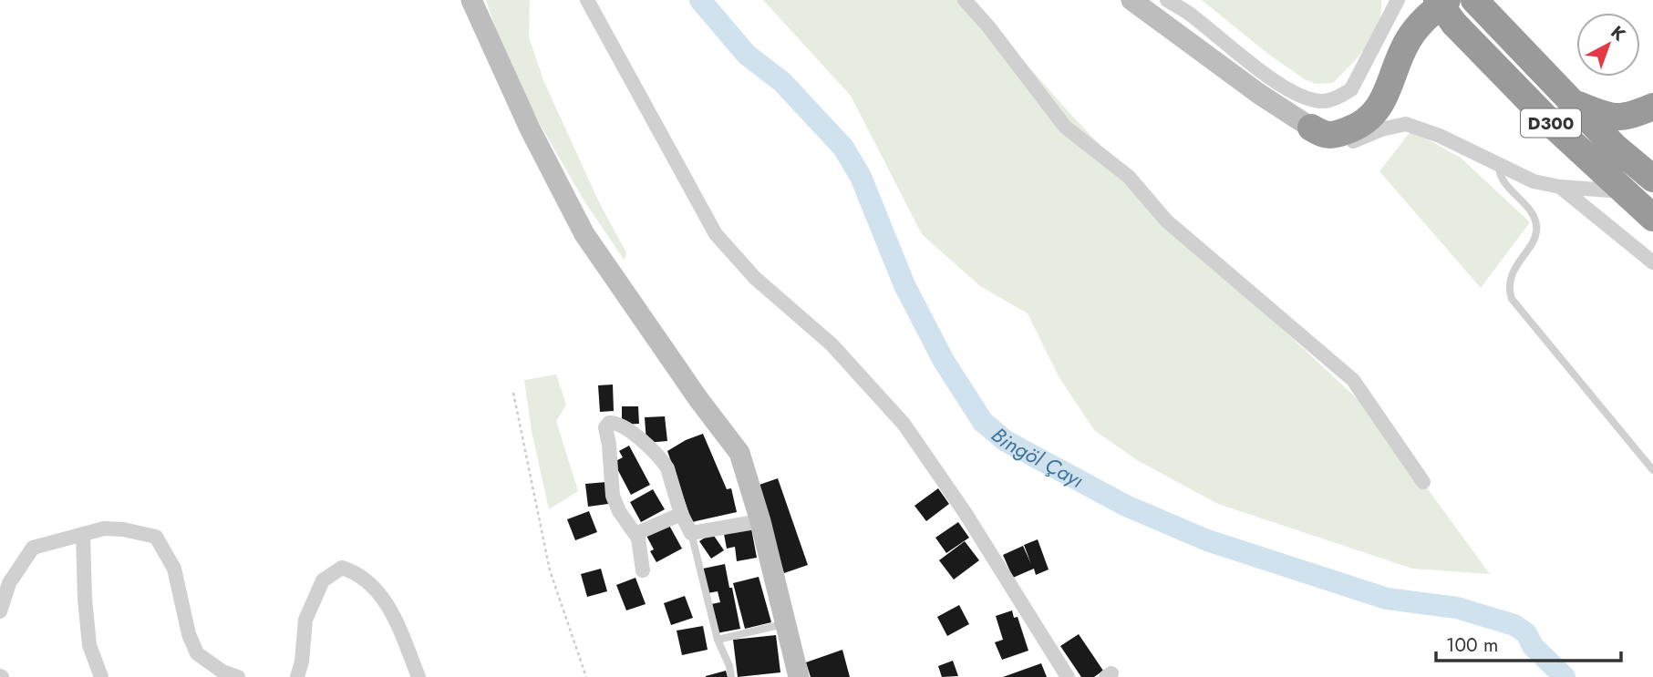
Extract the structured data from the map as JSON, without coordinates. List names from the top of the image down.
{
  "streets": {
    "highway": ["D300"]
  },
  "water": ["Bingöl Çayı"],
  "scale_bar": "100 m",
  "north": "top right"
}
